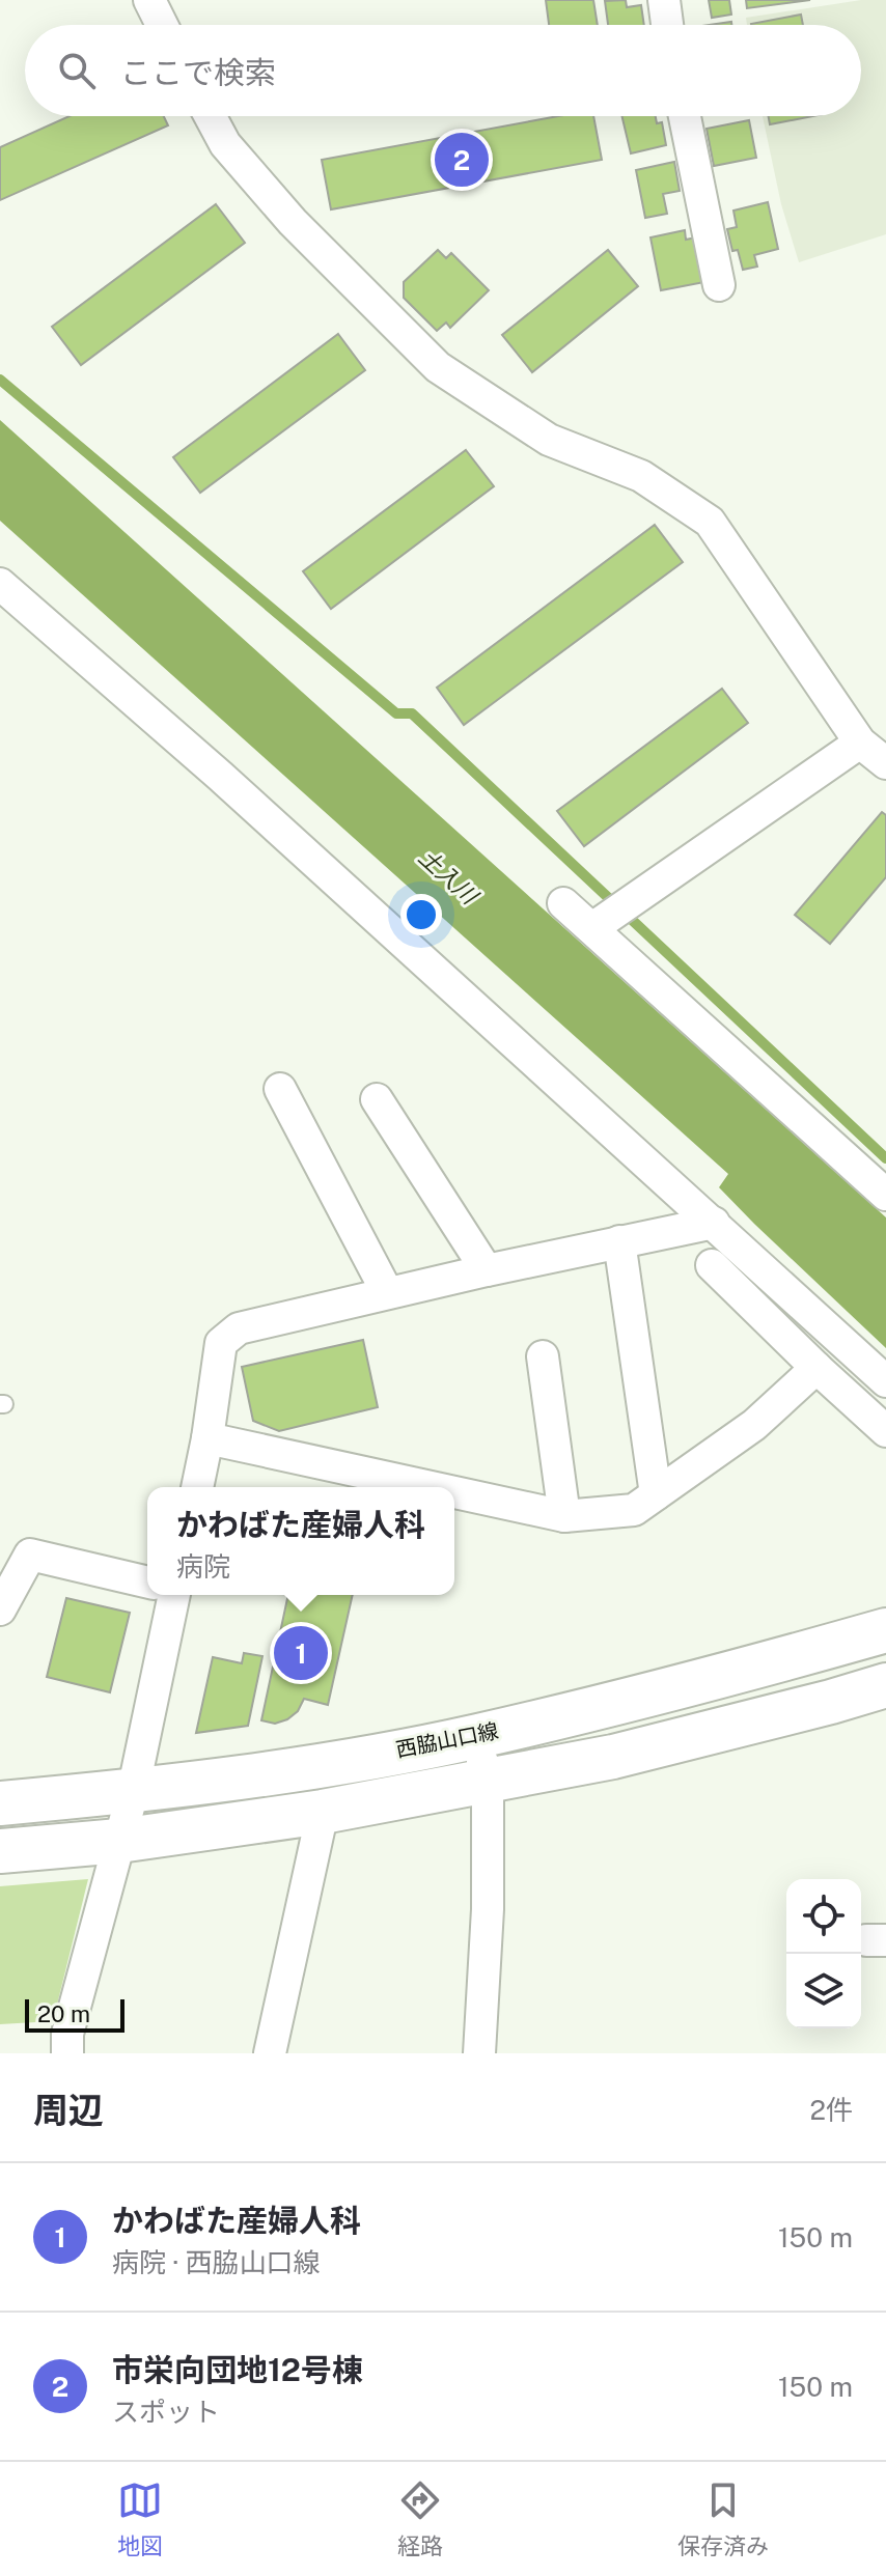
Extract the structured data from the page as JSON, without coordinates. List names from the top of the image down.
{
  "streets": {
    "street": ["西脇山口線"]
  },
  "water": ["土入川"],
  "scale_bar": "20 m",
  "page": {
    "search": "ここで検索",
    "pins": ["2", "1"],
    "popup": ["かわばた産婦人科", "病院"],
    "scale": "20 m",
    "heading": ["周辺", "2件"],
    "list": [
      {
        "mark": "1",
        "name": "かわばた産婦人科",
        "note": "病院 · 西脇山口線",
        "value": "150 m"
      },
      {
        "mark": "2",
        "name": "市栄向団地12号棟",
        "note": "スポット",
        "value": "150 m"
      }
    ],
    "nav": ["地図", "経路", "保存済み"]
  }
}
